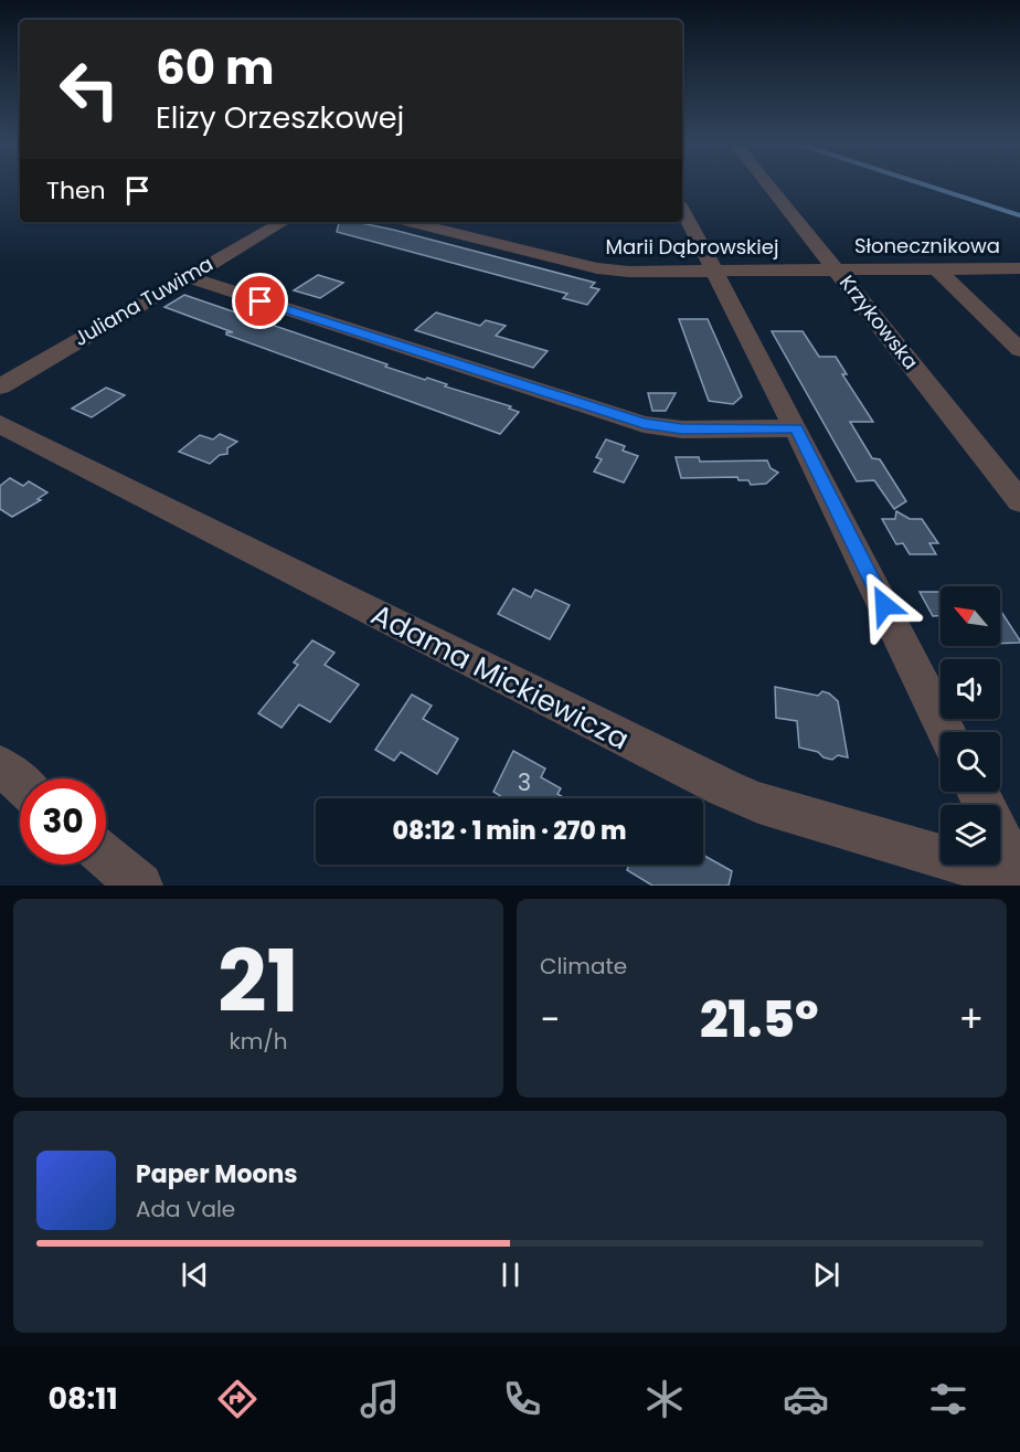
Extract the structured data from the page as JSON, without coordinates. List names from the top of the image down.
{
  "streets": {
    "street": [
      "Słonecznikowa",
      "Marii Dąbrowskiej",
      "Juliana Tuwima",
      "Krzykowska",
      "Adama Mickiewicza"
    ]
  },
  "crossings": [
    ["Słonecznikowa", "Marii Dąbrowskiej"],
    ["Słonecznikowa", "Krzykowska"],
    ["Marii Dąbrowskiej", "Krzykowska"]
  ],
  "house_numbers": ["3"],
  "north": "top left",
  "page": {
    "turn": ["60 m", "Elizy Orzeszkowej"],
    "then": "Then",
    "limit": "30",
    "trip": "08:12 · 1 min · 270 m",
    "tile": [
      ["21", "km/h"],
      "Climate"
    ],
    "heat": ["−", "21.5°", "+"],
    "song": ["Paper Moons", "Ada Vale"],
    "tabs": "08:11"
  }
}
